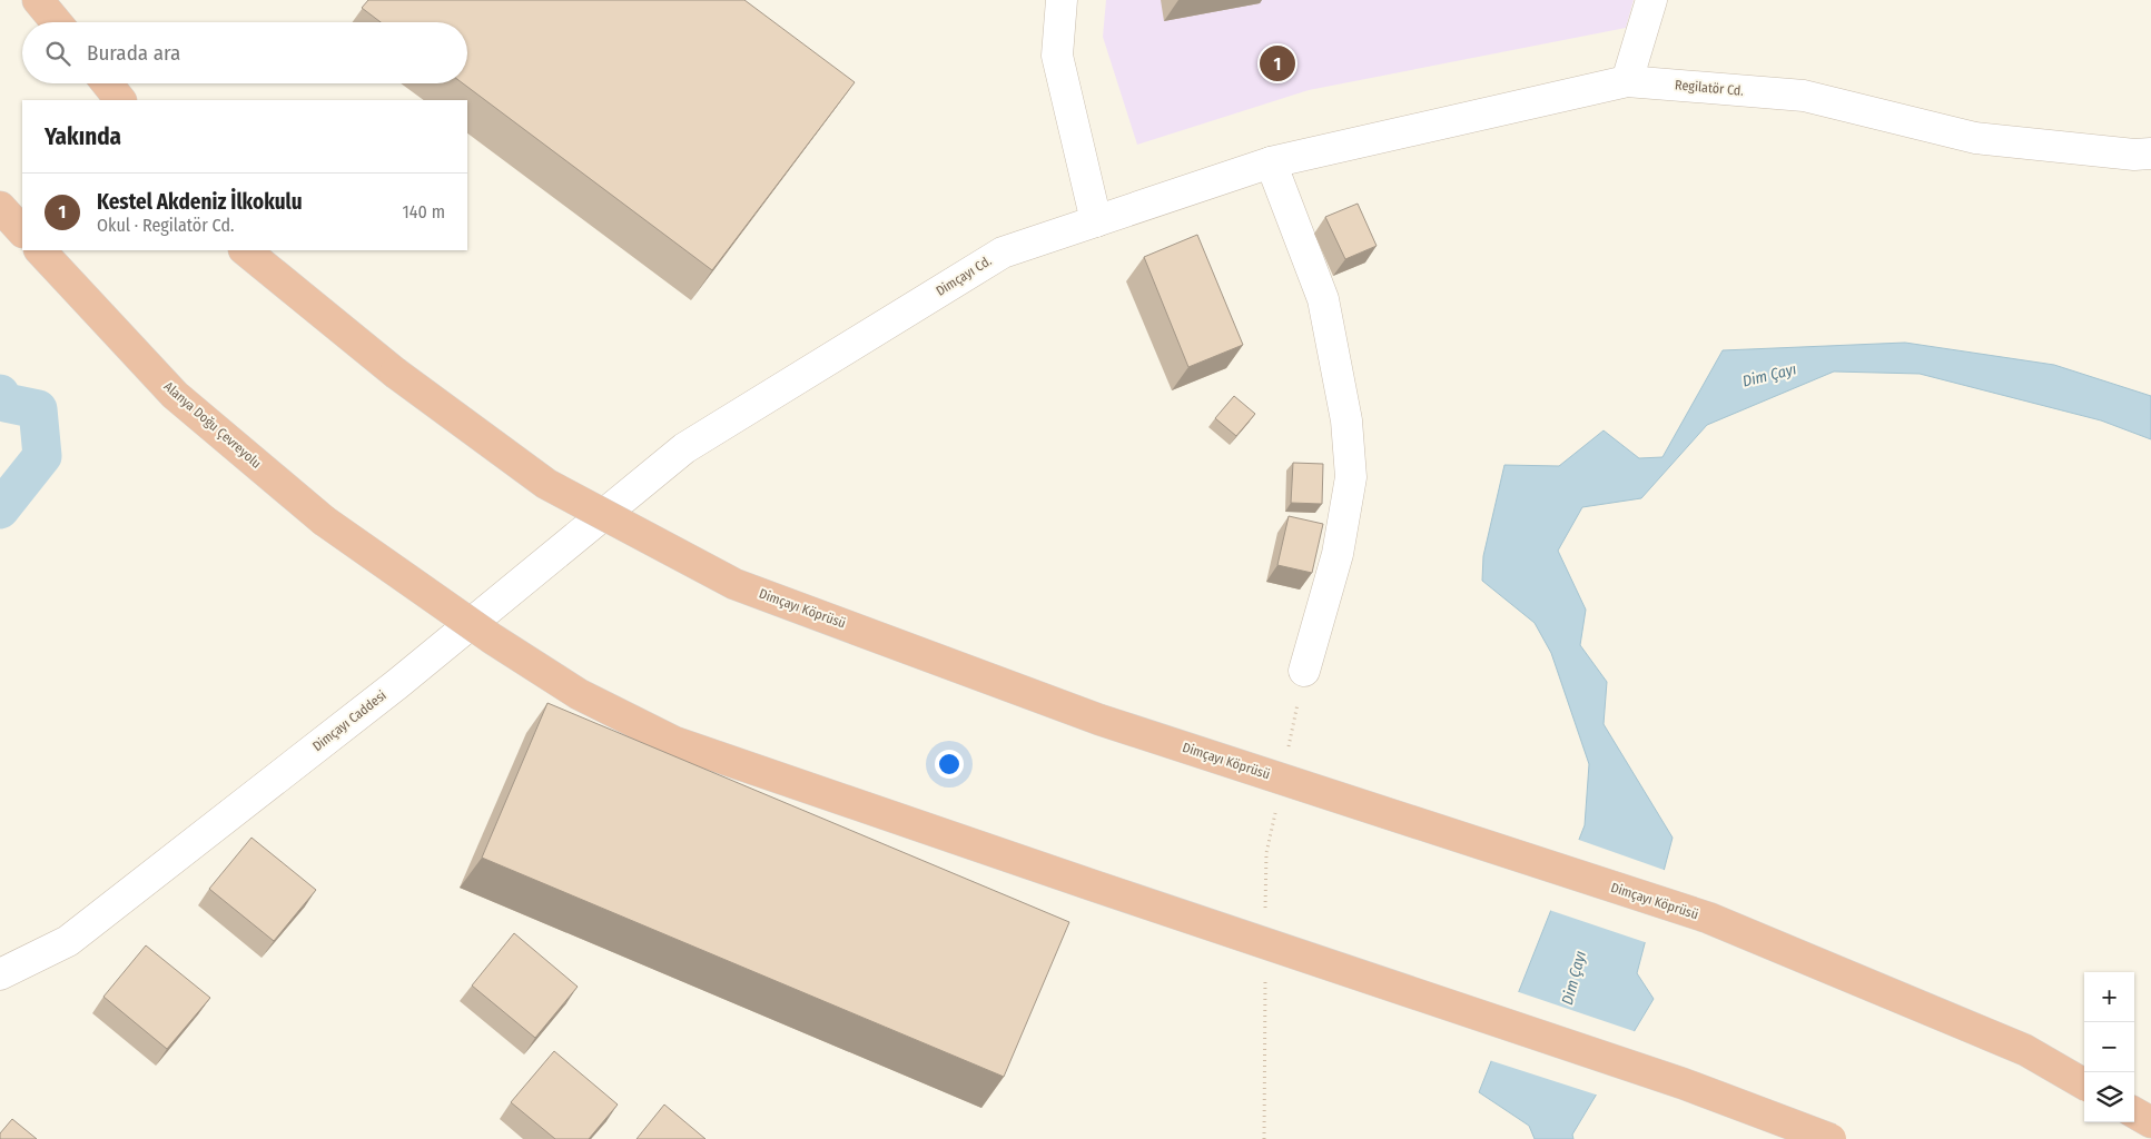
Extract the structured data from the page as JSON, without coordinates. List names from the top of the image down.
{
  "streets": {
    "highway": ["Alanya Doğu Çevreyolu", "Dimçayı Köprüsü"],
    "street": ["Regilatör Cd.", "Dimçayı Cd.", "Dimçayı Caddesi"]
  },
  "crossings": [
    ["Regilatör Cd.", "Dimçayı Cd."],
    ["Dimçayı Cd.", "Dimçayı Caddesi"]
  ],
  "water": ["Dim Çayı"],
  "page": {
    "search": "Burada ara",
    "pins": "1",
    "heading": "Yakında",
    "list": [
      {
        "mark": "1",
        "name": "Kestel Akdeniz İlkokulu",
        "note": "Okul · Regilatör Cd.",
        "value": "140 m"
      }
    ],
    "map_buttons": ["+", "−"]
  }
}
